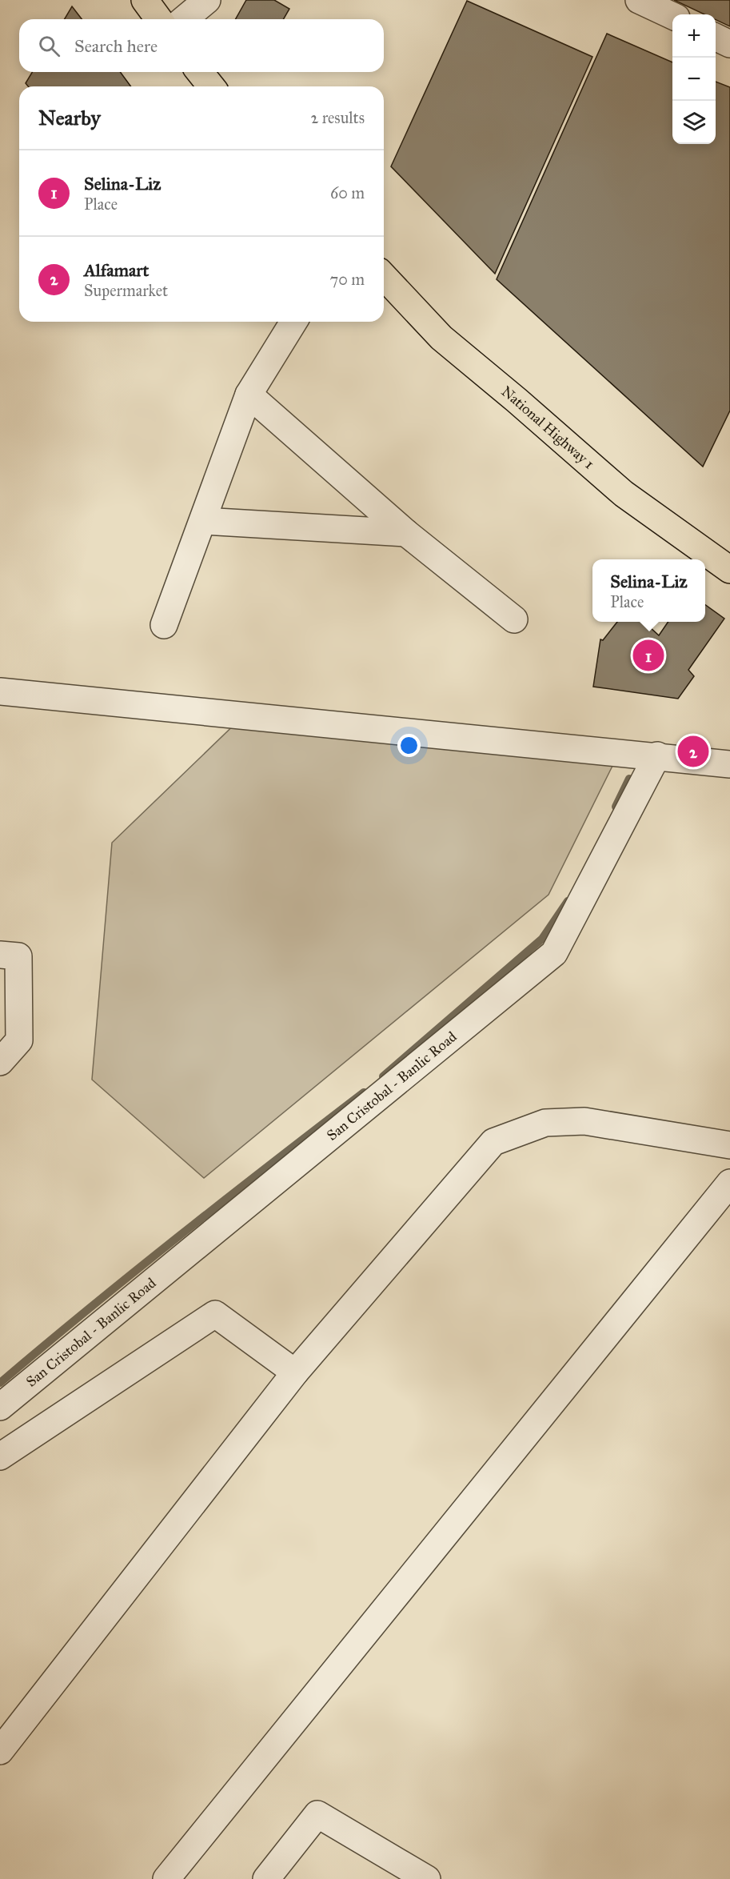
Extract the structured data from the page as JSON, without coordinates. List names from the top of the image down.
{
  "streets": {
    "highway": ["National Highway 1"],
    "street": ["San Cristobal - Banlic Road"]
  },
  "page": {
    "map_buttons": ["+", "−"],
    "search": "Search here",
    "heading": ["Nearby", "2 results"],
    "list": [
      {
        "mark": "1",
        "name": "Selina-Liz",
        "note": "Place",
        "value": "60 m"
      },
      {
        "mark": "2",
        "name": "Alfamart",
        "note": "Supermarket",
        "value": "70 m"
      }
    ],
    "popup": ["Selina-Liz", "Place"],
    "pins": ["1", "2"]
  }
}
